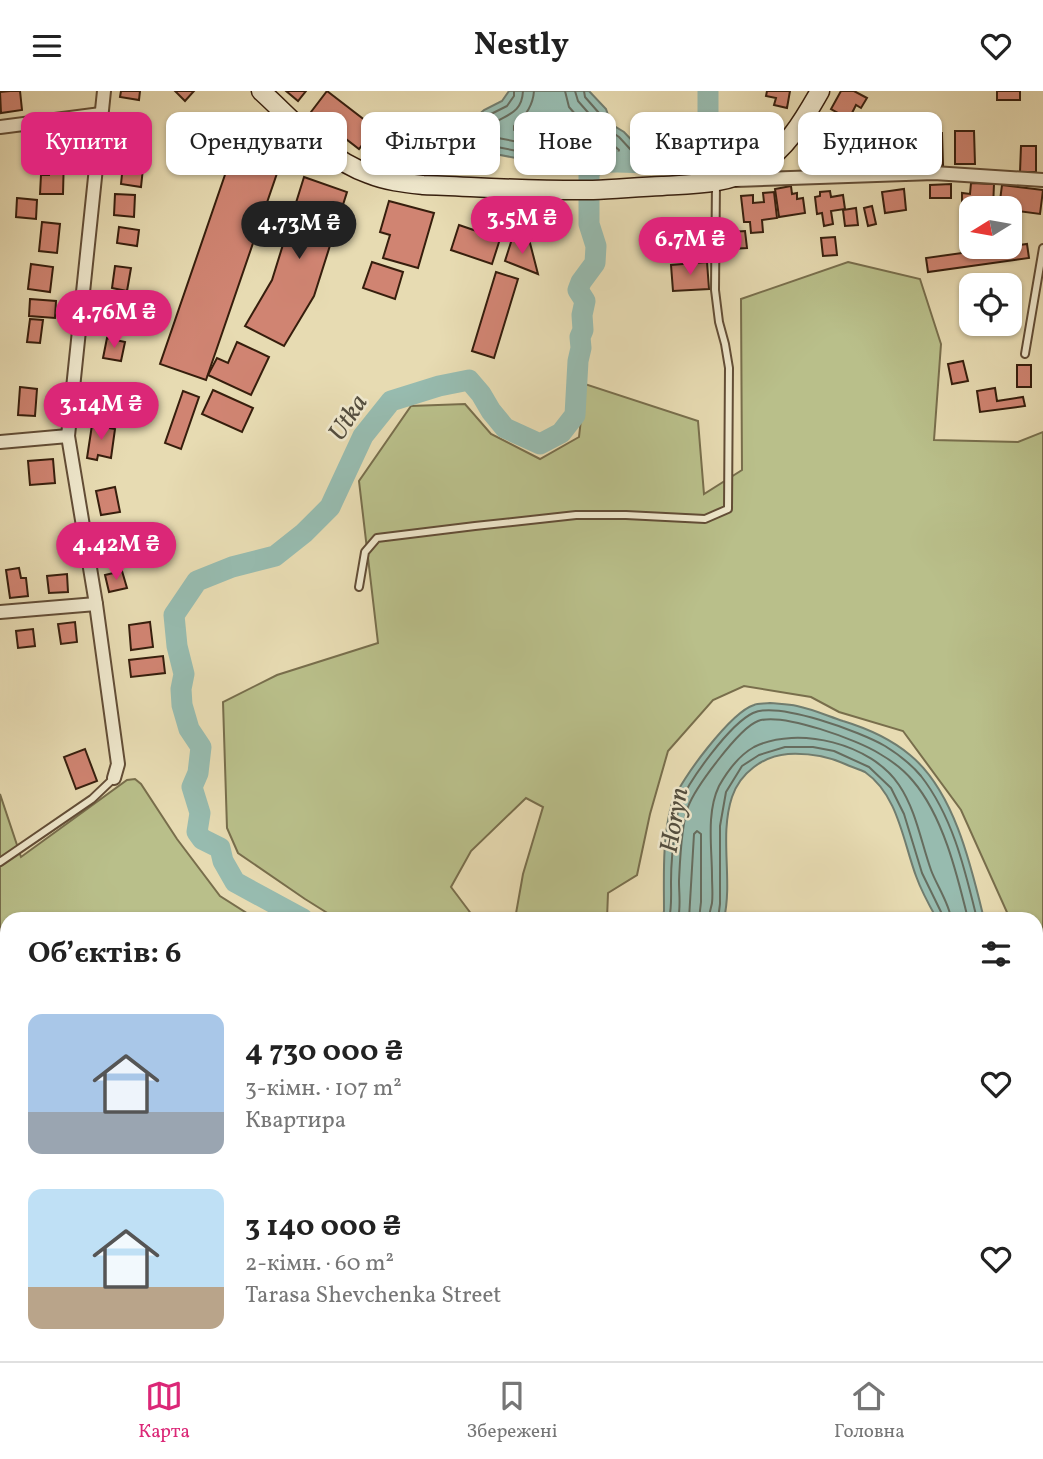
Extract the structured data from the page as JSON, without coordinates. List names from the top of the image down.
{
  "water": ["Utka", "Horyn"],
  "north": "left",
  "page": {
    "header": "Nestly",
    "chip": [
      "Купити",
      "Орендувати",
      "Фільтри",
      "Нове",
      "Квартира",
      "Будинок"
    ],
    "price": [
      "3.5M ₴",
      "4.73M ₴",
      "6.7M ₴",
      "4.76M ₴",
      "3.14M ₴",
      "4.42M ₴"
    ],
    "heading": "Об’єктів: 6",
    "list": [
      {
        "name": "4 730 000 ₴",
        "note": "3-кімн. · 107 m² · Квартира"
      },
      {
        "name": "3 140 000 ₴",
        "note": "2-кімн. · 60 m² · Tarasa Shevchenka Street"
      }
    ],
    "tabs": ["Карта", "Збережені", "Головна"]
  }
}
